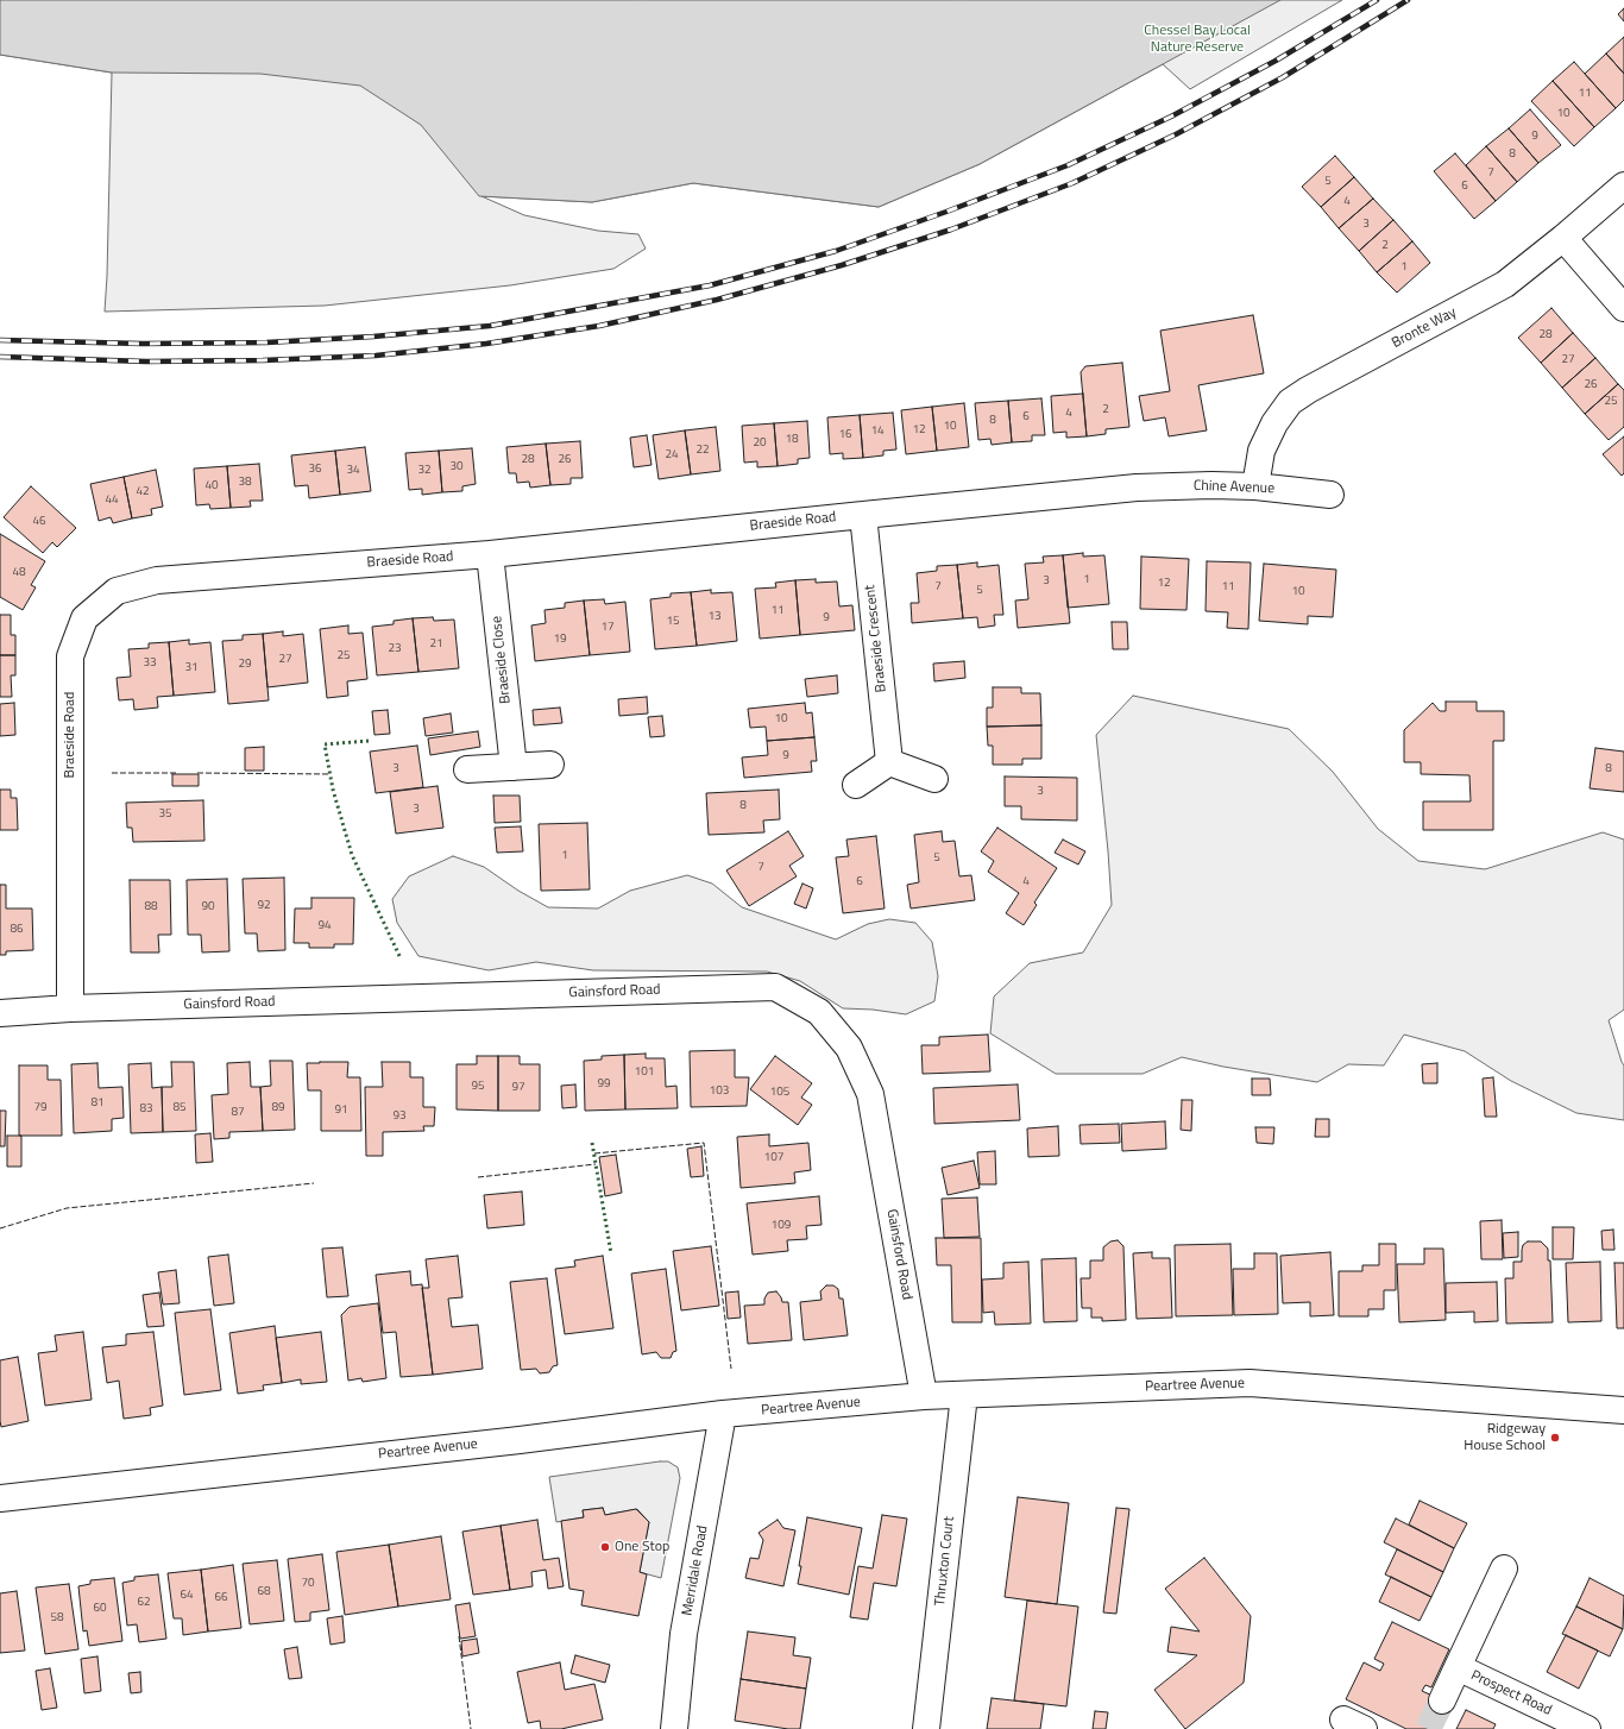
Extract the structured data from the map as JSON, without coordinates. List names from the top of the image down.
{
  "streets": {
    "street": [
      "Bronte Way",
      "Chine Avenue",
      "Braeside Road",
      "Braeside Crescent",
      "Braeside Close",
      "Gainsford Road",
      "Peartree Avenue",
      "Thruxton Court",
      "Merridale Road",
      "Prospect Road"
    ]
  },
  "crossings": [
    ["Bronte Way", "Chine Avenue"],
    ["Chine Avenue", "Braeside Road"],
    ["Braeside Road", "Braeside Crescent"],
    ["Braeside Road", "Braeside Close"],
    ["Braeside Road", "Gainsford Road"],
    ["Gainsford Road", "Peartree Avenue"],
    ["Peartree Avenue", "Thruxton Court"],
    ["Peartree Avenue", "Merridale Road"]
  ],
  "parks": ["Chessel Bay Local Nature Reserve"],
  "places": ["Ridgeway House School", "One Stop"],
  "house_numbers": [
    "11",
    "10",
    "9",
    "8",
    "7",
    "5",
    "6",
    "4",
    "3",
    "2",
    "1",
    "28",
    "27",
    "26",
    "25",
    "2",
    "4",
    "6",
    "8",
    "10",
    "12",
    "14",
    "16",
    "18",
    "20",
    "22",
    "24",
    "28",
    "26",
    "30",
    "36",
    "34",
    "32",
    "38",
    "40",
    "42",
    "44",
    "46",
    "48",
    "1",
    "3",
    "12",
    "7",
    "11",
    "5",
    "10",
    "11",
    "13",
    "9",
    "15",
    "17",
    "19",
    "21",
    "23",
    "25",
    "27",
    "33",
    "29",
    "31",
    "10",
    "9",
    "3",
    "8",
    "3",
    "8",
    "3",
    "35",
    "1",
    "5",
    "7",
    "6",
    "4",
    "92",
    "88",
    "90",
    "94",
    "86",
    "101",
    "99",
    "95",
    "97",
    "103",
    "105",
    "81",
    "79",
    "85",
    "89",
    "83",
    "91",
    "87",
    "93",
    "107",
    "109",
    "70",
    "68",
    "64",
    "66",
    "62",
    "60",
    "58"
  ]
}
